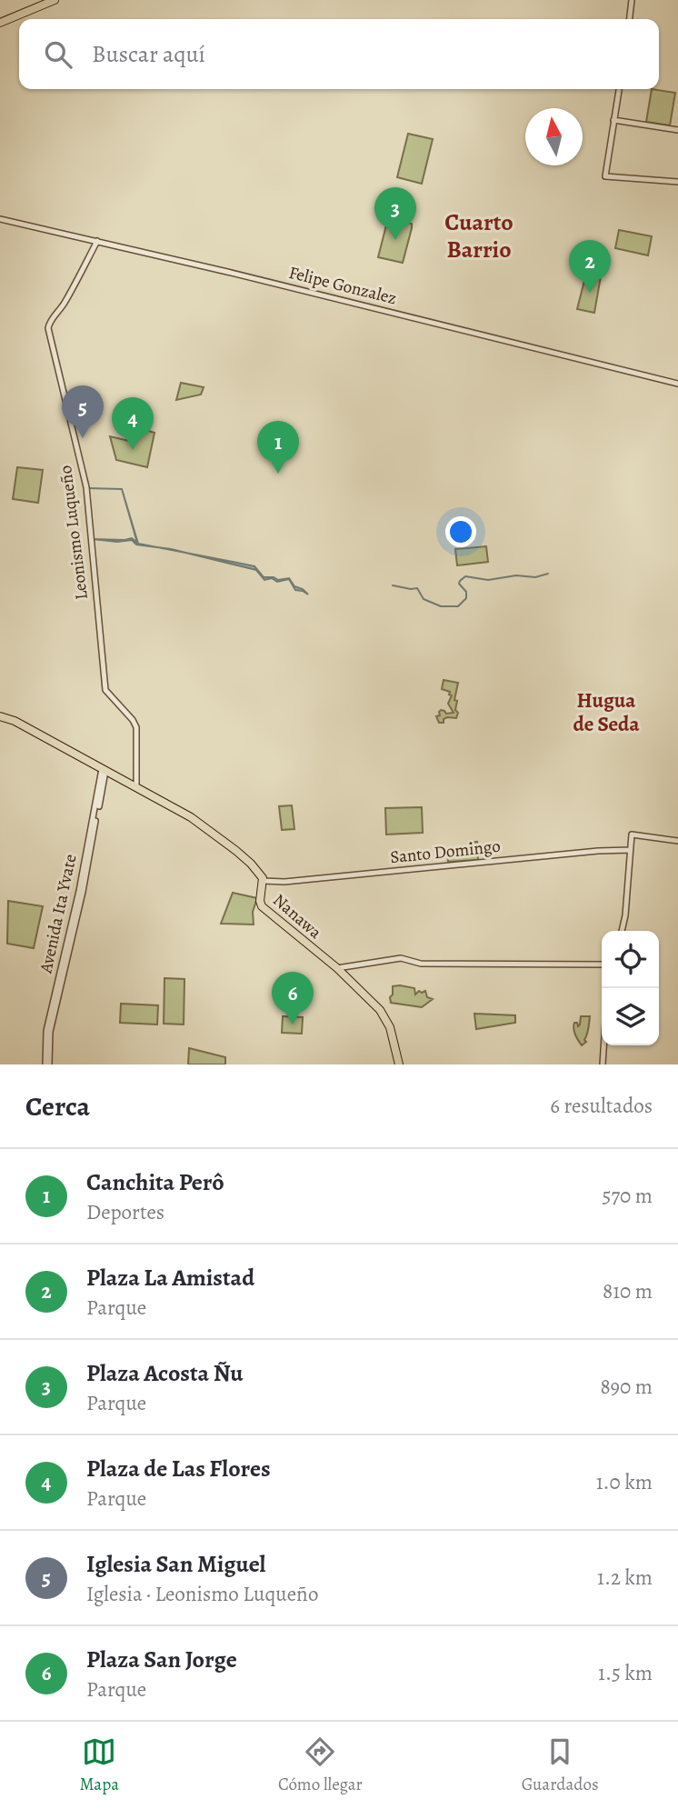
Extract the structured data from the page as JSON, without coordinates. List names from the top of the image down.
{
  "streets": {
    "main road": ["Nanawa"],
    "street": [
      "Felipe Gonzalez",
      "Leonismo Luqueño",
      "Santo Domingo",
      "Avenida Ita Yvate"
    ]
  },
  "crossings": [
    ["Felipe Gonzalez", "Leonismo Luqueño"],
    ["Leonismo Luqueño", "Nanawa"],
    ["Santo Domingo", "Nanawa"],
    ["Avenida Ita Yvate", "Nanawa"]
  ],
  "districts": ["Cuarto Barrio", "Hugua de Seda"],
  "north": "top",
  "page": {
    "search": "Buscar aquí",
    "pins": [
      "3",
      "2",
      "5",
      "4",
      "1",
      "6"
    ],
    "heading": ["Cerca", "6 resultados"],
    "list": [
      {
        "mark": "1",
        "name": "Canchita Perô",
        "note": "Deportes",
        "value": "570 m"
      },
      {
        "mark": "2",
        "name": "Plaza La Amistad",
        "note": "Parque",
        "value": "810 m"
      },
      {
        "mark": "3",
        "name": "Plaza Acosta Ñu",
        "note": "Parque",
        "value": "890 m"
      },
      {
        "mark": "4",
        "name": "Plaza de Las Flores",
        "note": "Parque",
        "value": "1.0 km"
      },
      {
        "mark": "5",
        "name": "Iglesia San Miguel",
        "note": "Iglesia · Leonismo Luqueño",
        "value": "1.2 km"
      },
      {
        "mark": "6",
        "name": "Plaza San Jorge",
        "note": "Parque",
        "value": "1.5 km"
      }
    ],
    "nav": ["Mapa", "Cómo llegar", "Guardados"]
  }
}
